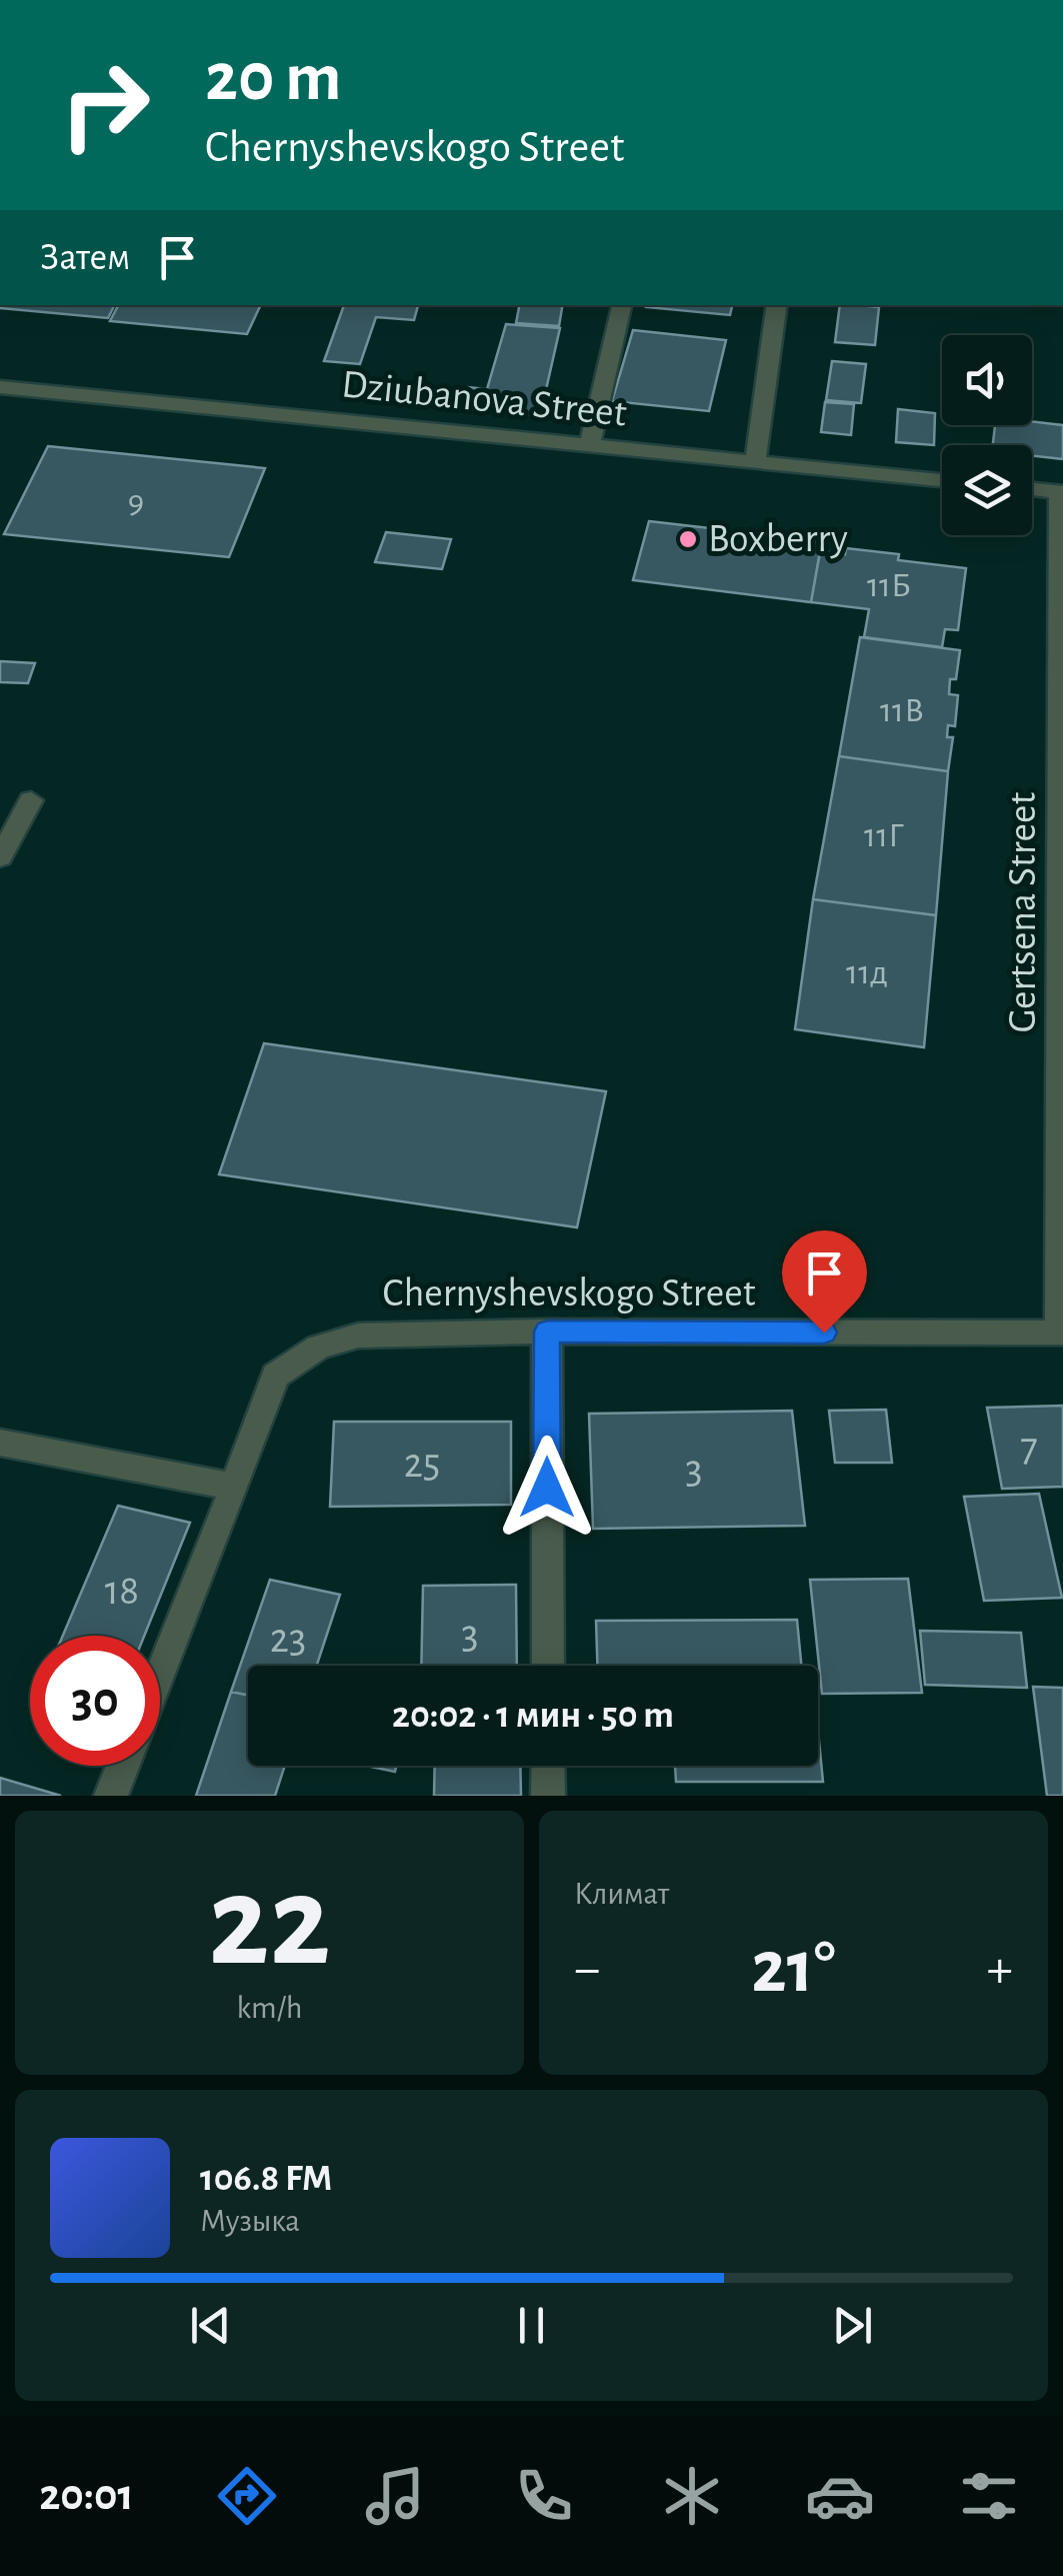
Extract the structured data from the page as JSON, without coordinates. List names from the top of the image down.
{
  "streets": {
    "street": ["Dziubanova Street", "Gertsena Street", "Chernyshevskogo Street"]
  },
  "crossings": [
    ["Gertsena Street", "Chernyshevskogo Street"]
  ],
  "places": ["Boxberry"],
  "house_numbers": [
    "9",
    "11Б",
    "11В",
    "11Г",
    "11д",
    "7",
    "25",
    "3",
    "18",
    "3",
    "23"
  ],
  "page": {
    "turn": ["20 m", "Chernyshevskogo Street"],
    "then": "Затем",
    "limit": "30",
    "trip": "20:02 · 1 мин · 50 m",
    "tile": [
      ["22", "km/h"],
      "Климат"
    ],
    "heat": ["−", "21°", "+"],
    "song": ["106.8 FM", "Музыка"],
    "tabs": "20:01"
  }
}
